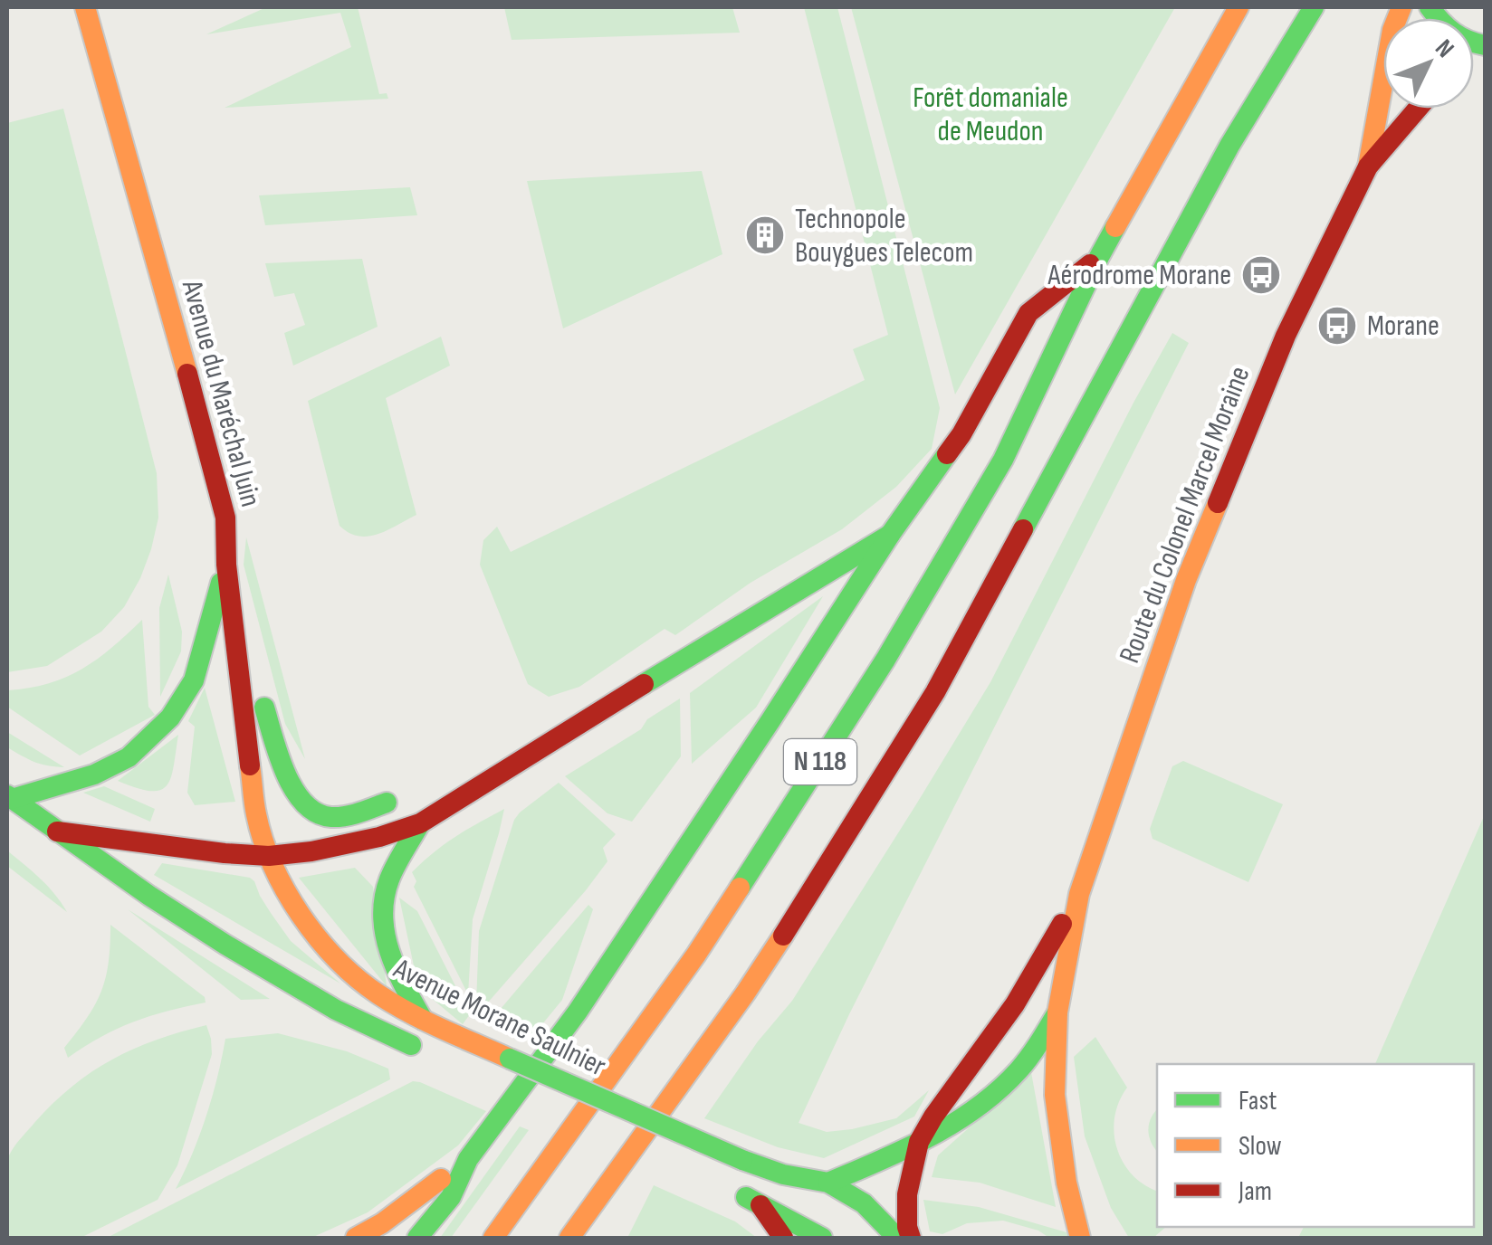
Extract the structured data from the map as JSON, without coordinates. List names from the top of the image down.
{
  "streets": {
    "main road": [
      "Avenue du Maréchal Juin",
      "Route du Colonel Marcel Moraine",
      "N 118",
      "Avenue Morane Saulnier"
    ]
  },
  "crossings": [
    ["Avenue du Maréchal Juin", "Avenue Morane Saulnier"]
  ],
  "parks": ["Forêt domaniale de Meudon"],
  "places": {
    "building": ["Technopole Bouygues Telecom"],
    "bus stop": ["Aérodrome Morane", "Morane"]
  },
  "legend": ["Fast", "Slow", "Jam"],
  "north": "top right"
}
